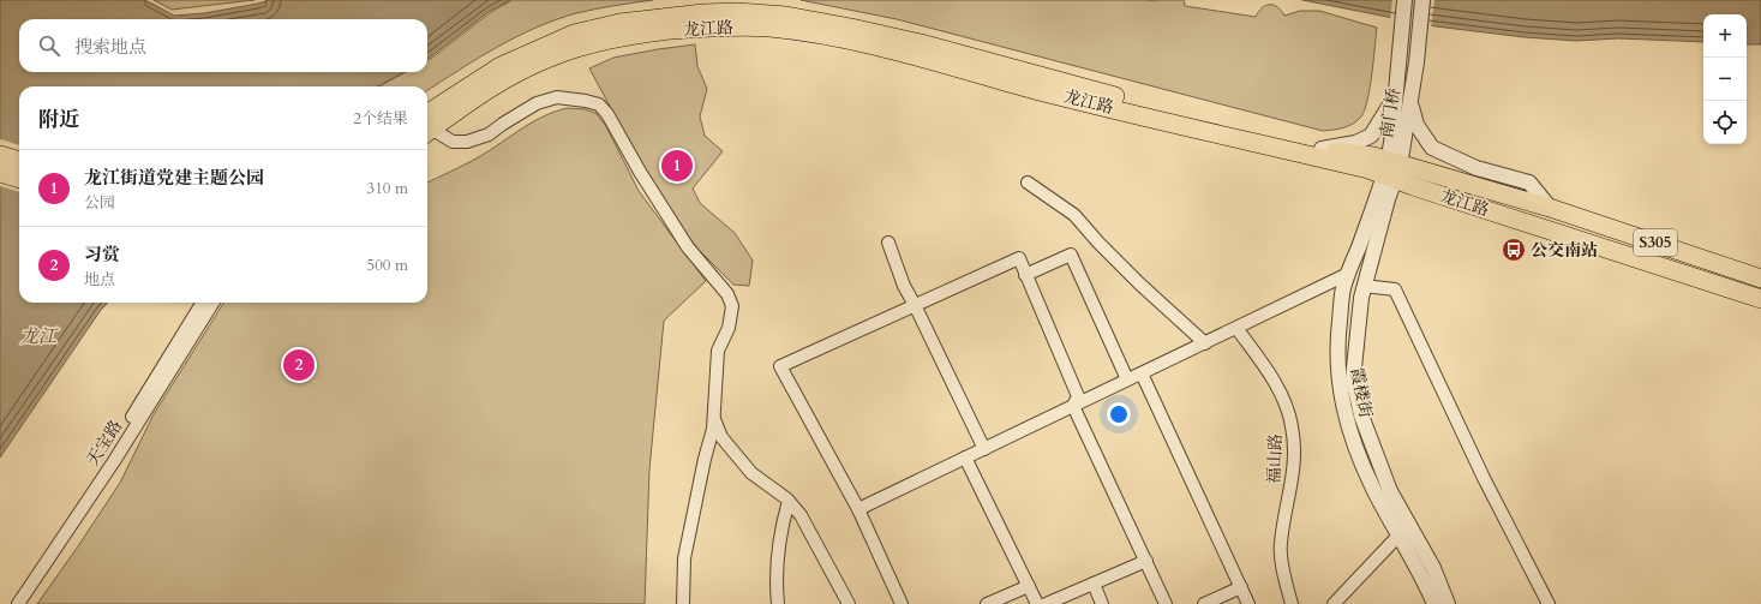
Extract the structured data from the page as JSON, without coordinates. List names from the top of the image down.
{
  "streets": {
    "main road": ["龙江路", "S305"],
    "street": [
      "南门桥",
      "霞楼街",
      "天宝路",
      "福山路"
    ]
  },
  "crossings": [
    ["龙江路", "南门桥"],
    ["龙江路", "霞楼街"],
    ["南门桥", "霞楼街"]
  ],
  "water": ["龙江"],
  "places": {
    "bus stop": ["公交南站"]
  },
  "page": {
    "map_buttons": ["+", "−"],
    "search": "搜索地点",
    "heading": ["附近", "2个结果"],
    "pins": ["1", "2"],
    "list": [
      {
        "mark": "1",
        "name": "龙江街道党建主题公园",
        "note": "公园",
        "value": "310 m"
      },
      {
        "mark": "2",
        "name": "习赏",
        "note": "地点",
        "value": "500 m"
      }
    ]
  }
}
